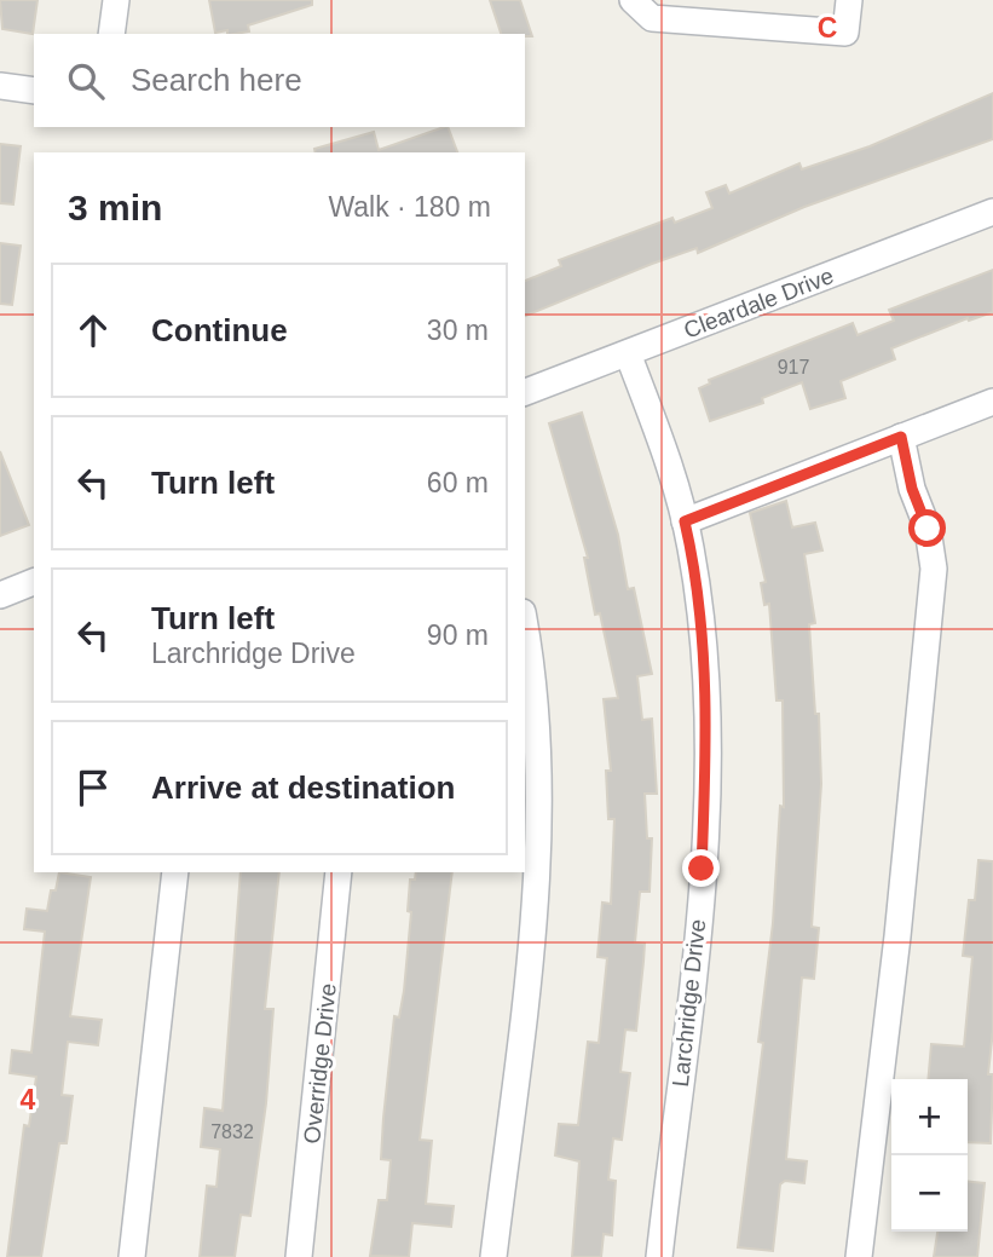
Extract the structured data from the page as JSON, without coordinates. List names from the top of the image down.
{
  "streets": {
    "street": ["Cleardale Drive", "Larchridge Drive", "Overridge Drive"]
  },
  "crossings": [
    ["Cleardale Drive", "Larchridge Drive"]
  ],
  "house_numbers": ["917", "7832"],
  "page": {
    "search": "Search here",
    "heading": ["3 min", "Walk · 180 m"],
    "list": [
      ["Continue", "30 m"],
      ["Turn left", "60 m"],
      ["Turn left", "Larchridge Drive", "90 m"],
      "Arrive at destination"
    ],
    "map_buttons": ["+", "−"]
  },
  "grid": {
    "columns": ["C"],
    "rows": ["4"]
  }
}
